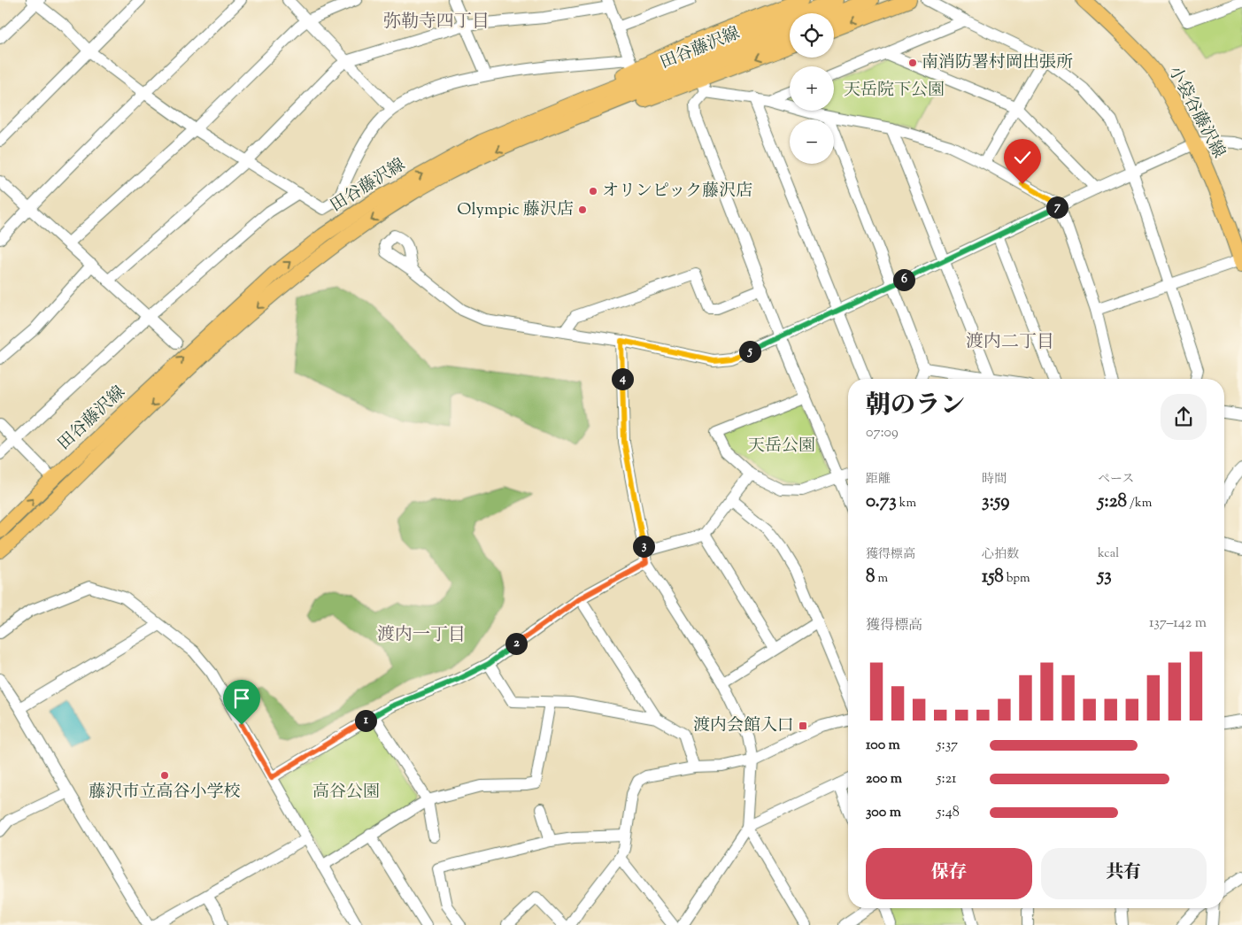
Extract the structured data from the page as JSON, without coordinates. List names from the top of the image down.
{
  "streets": {
    "main road": ["田谷藤沢線", "小袋谷藤沢線"]
  },
  "districts": ["弥勒寺四丁目", "渡内二丁目", "渡内一丁目"],
  "parks": ["天岳院下公園", "天岳公園", "高谷公園"],
  "places": {
    "other": [
      "南消防署村岡出張所",
      "オリンピック藤沢店",
      "Olympic 藤沢店",
      "藤沢市立高谷小学校"
    ],
    "transit": ["渡内会館入口"]
  },
  "page": {
    "map_buttons": ["+", "−"],
    "pins": [
      "7",
      "6",
      "5",
      "4",
      "3",
      "2",
      "1"
    ],
    "heading": ["朝のラン", "07:09"],
    "stats": [
      ["距離", "0.73 km"],
      ["時間", "3:59"],
      ["ペース", "5:28 /km"],
      ["獲得標高", "8 m"],
      ["心拍数", "158 bpm"],
      ["kcal", "53"]
    ],
    "chart": ["獲得標高", "137–142 m"],
    "list": [
      {
        "name": "100 m",
        "note": "5:37"
      },
      {
        "name": "200 m",
        "note": "5:21"
      },
      {
        "name": "300 m",
        "note": "5:48"
      }
    ],
    "buttons": ["保存", "共有"]
  }
}
